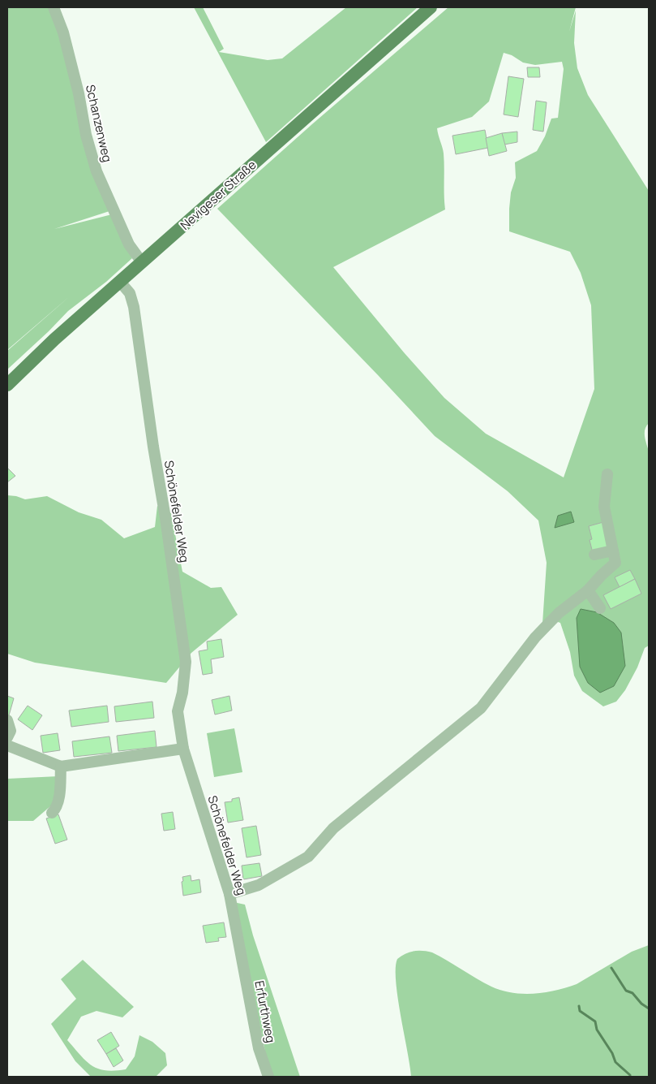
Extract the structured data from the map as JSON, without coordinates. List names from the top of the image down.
{
  "streets": {
    "main road": ["Nevigeser Straße"],
    "street": ["Schanzenweg", "Schönefelder Weg", "Erfurthweg"]
  },
  "crossings": [
    ["Schanzenweg", "Nevigeser Straße"],
    ["Nevigeser Straße", "Schönefelder Weg"],
    ["Schönefelder Weg", "Erfurthweg"]
  ]
}
